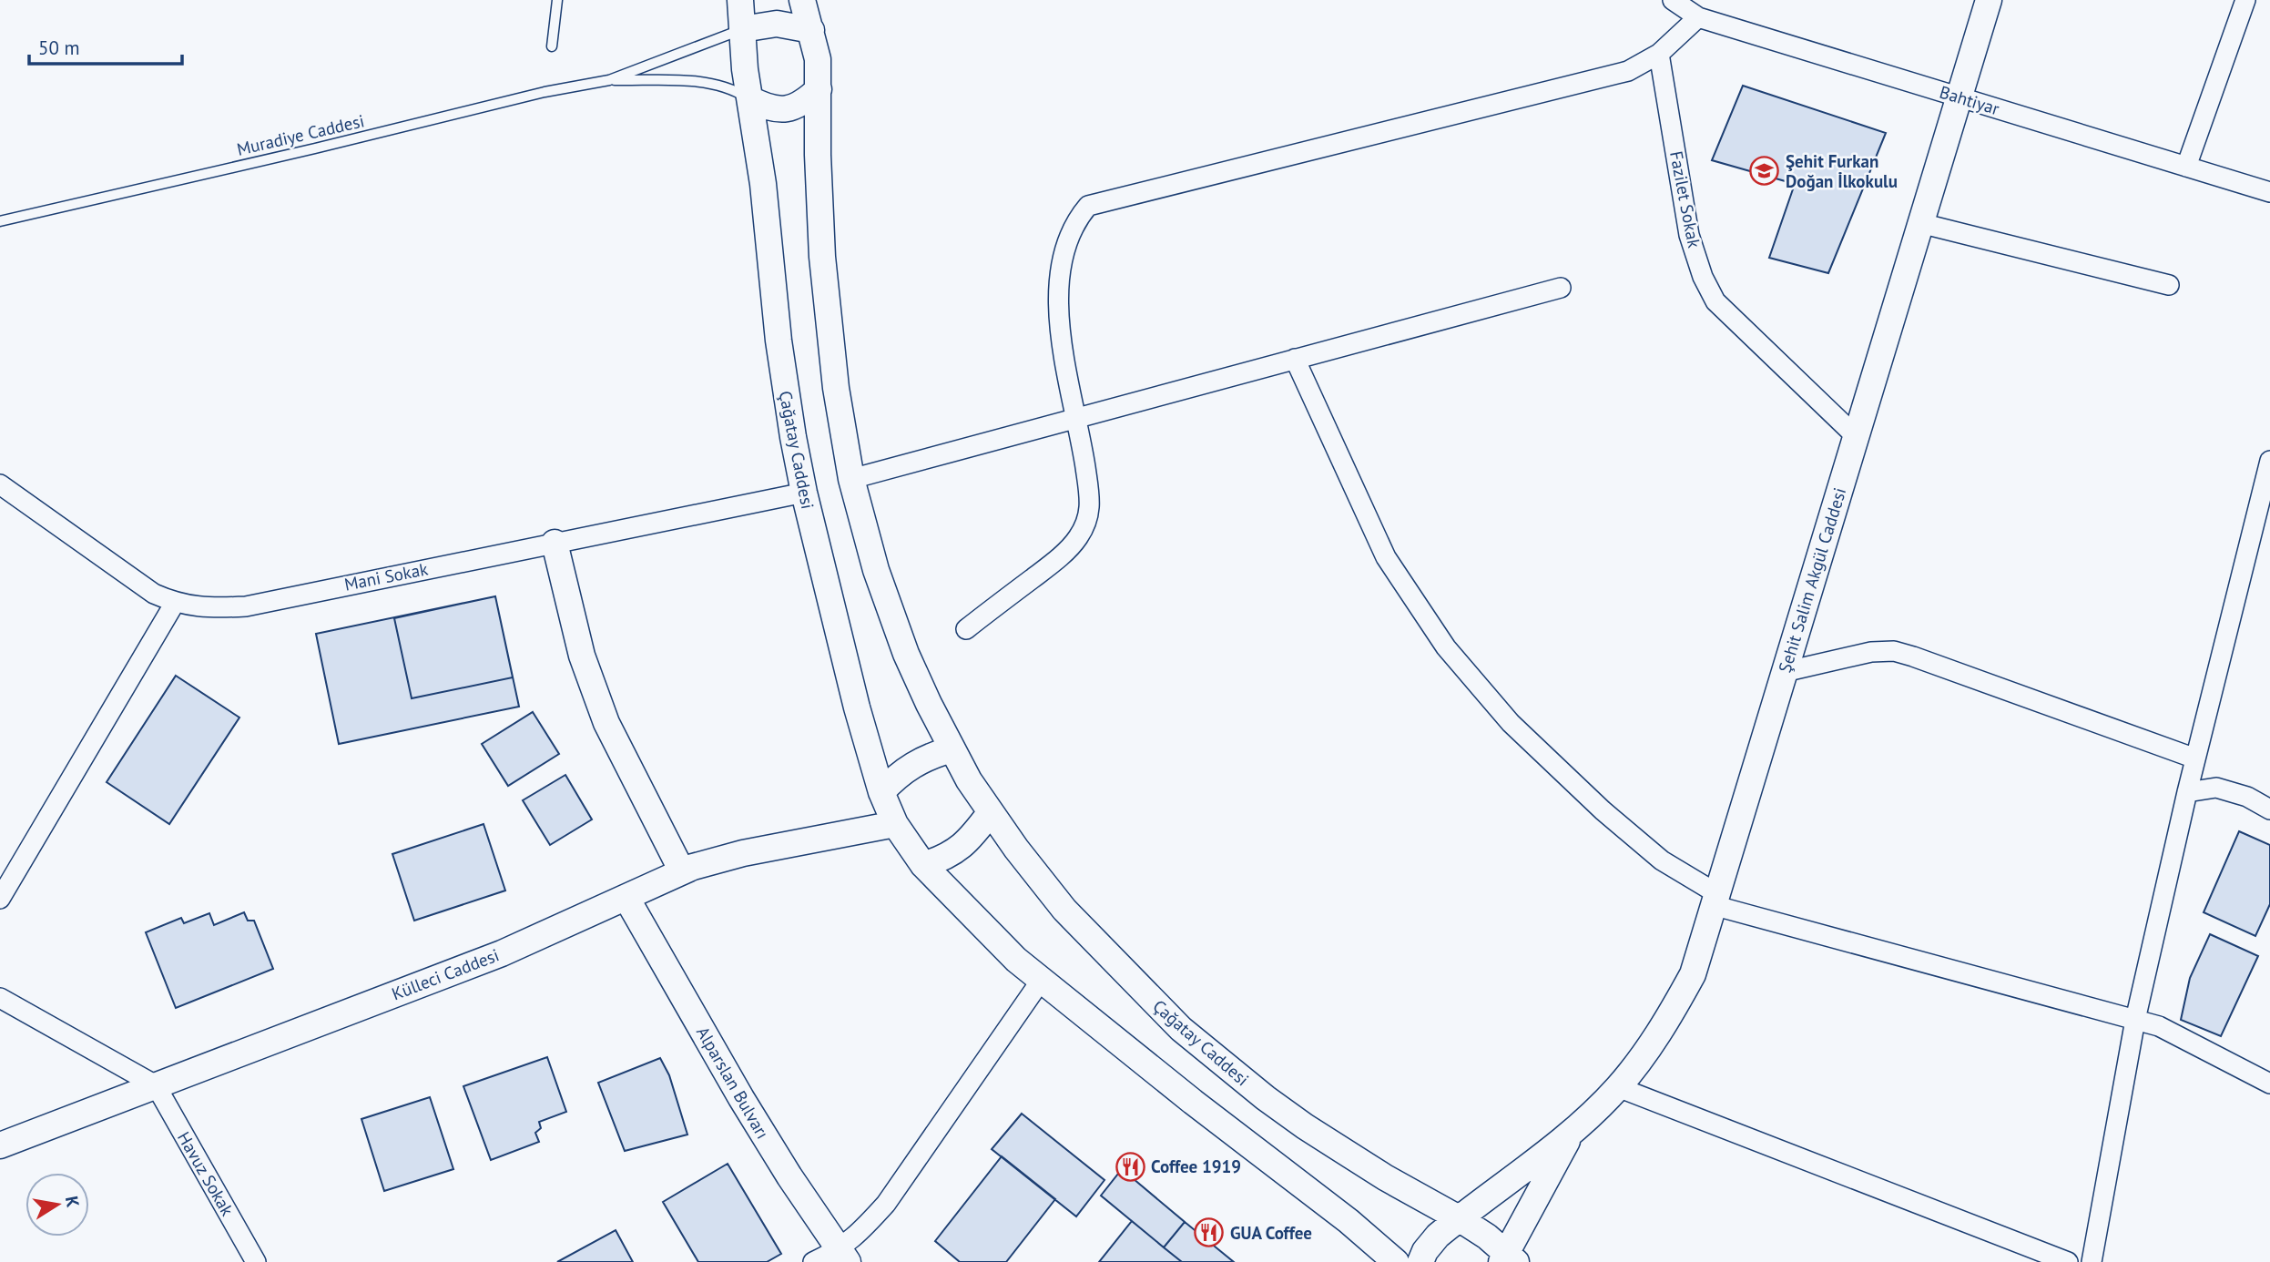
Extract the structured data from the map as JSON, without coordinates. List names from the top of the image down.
{
  "streets": {
    "main road": [
      "Çağatay Caddesi",
      "Şehit Salim Akgül Caddesi",
      "Külleci Caddesi",
      "Alparslan Bulvarı"
    ],
    "street": [
      "Bahtiyar",
      "Fazilet Sokak",
      "Mani Sokak",
      "Havuz Sokak"
    ],
    "lane": ["Muradiye Caddesi"]
  },
  "crossings": [
    ["Bahtiyar", "Şehit Salim Akgül Caddesi"],
    ["Muradiye Caddesi", "Çağatay Caddesi"],
    ["Fazilet Sokak", "Şehit Salim Akgül Caddesi"],
    ["Çağatay Caddesi", "Mani Sokak"],
    ["Çağatay Caddesi", "Şehit Salim Akgül Caddesi"],
    ["Çağatay Caddesi", "Külleci Caddesi"],
    ["Külleci Caddesi", "Alparslan Bulvarı"],
    ["Külleci Caddesi", "Havuz Sokak"]
  ],
  "places": {
    "school or university": ["Şehit Furkan Doğan İlkokulu"],
    "restaurant": ["Coffee 1919", "GUA Coffee"]
  },
  "scale_bar": "50 m",
  "north": "right"
}
